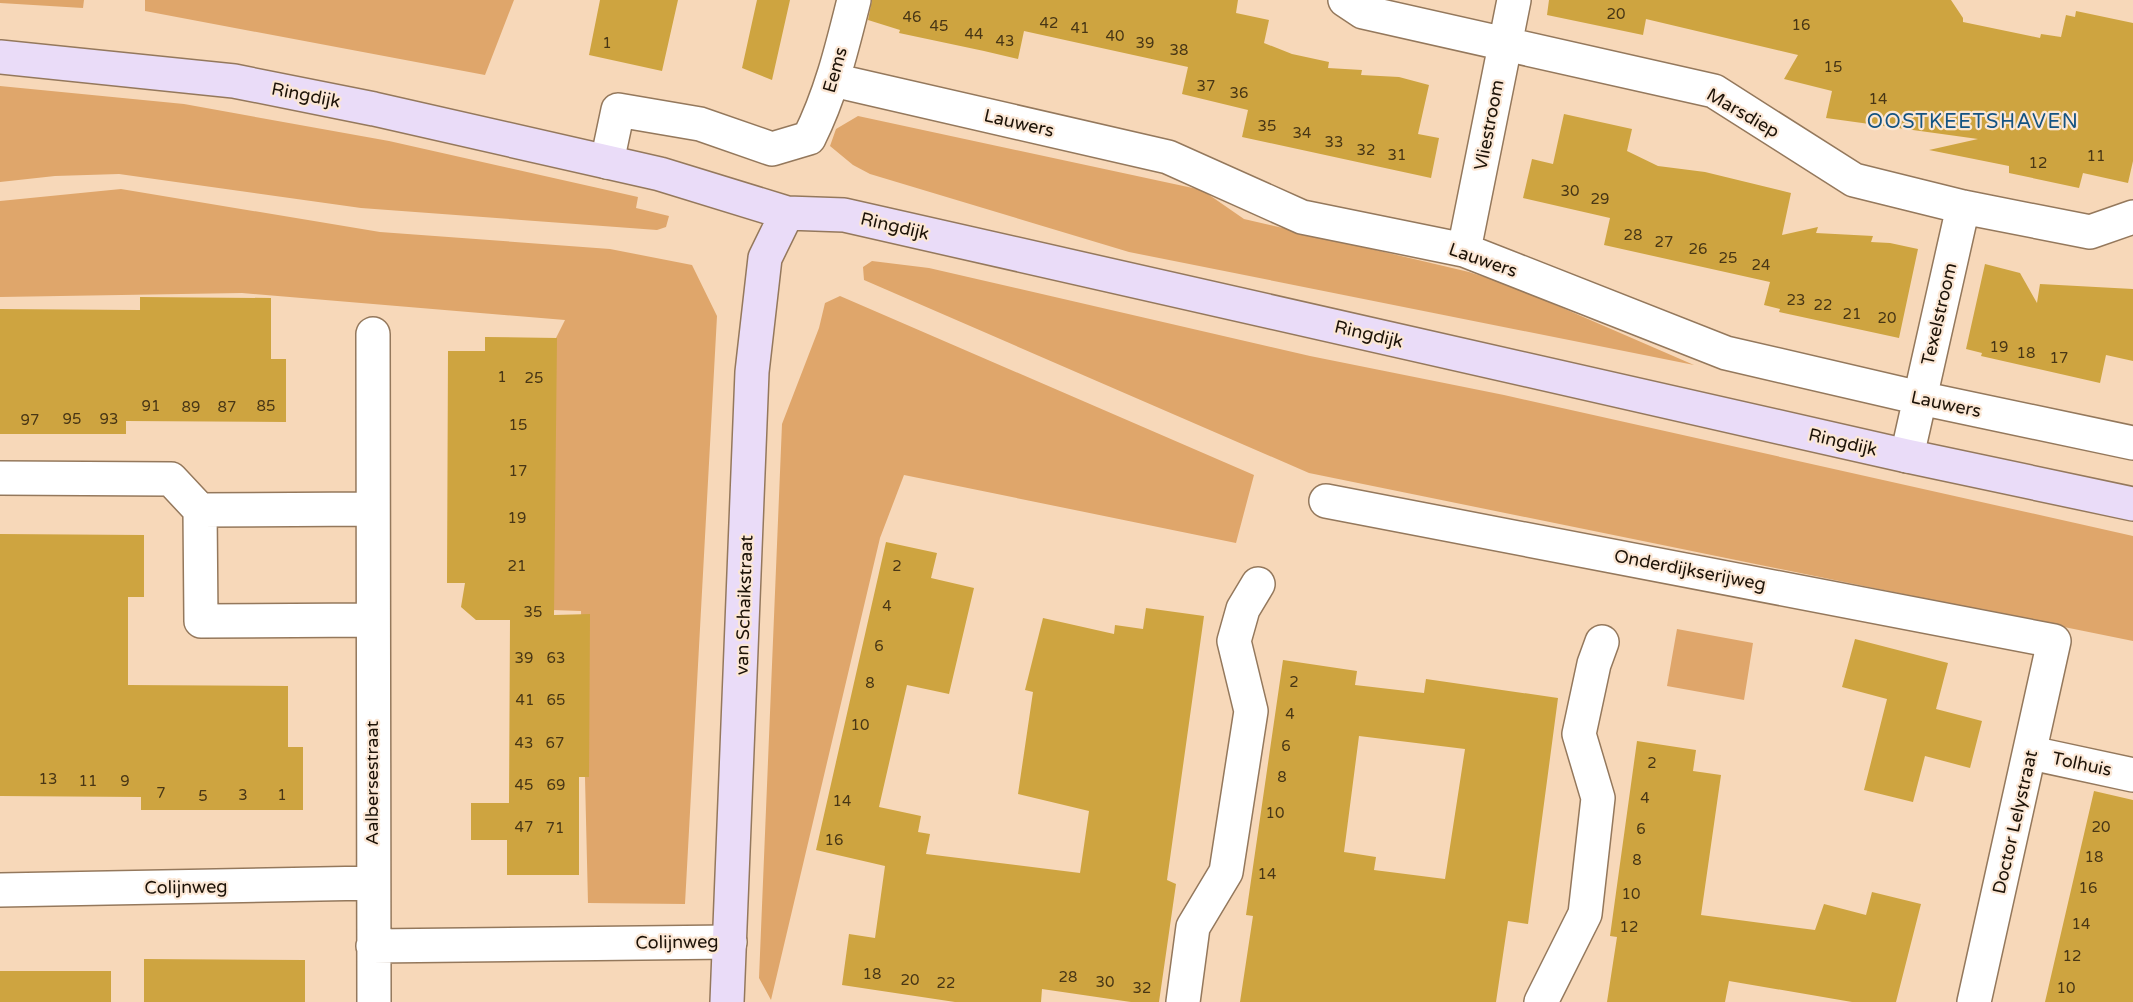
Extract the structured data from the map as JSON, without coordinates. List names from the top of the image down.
{
  "streets": {
    "main road": ["Ringdijk", "van Schaikstraat"],
    "street": [
      "Eems",
      "Marsdiep",
      "Lauwers",
      "Vliestroom",
      "Texelstroom",
      "Onderdijkserijweg",
      "Tolhuis",
      "Aalbersestraat",
      "Doctor Lelystraat",
      "Colijnweg"
    ]
  },
  "crossings": [
    ["Eems", "Ringdijk"],
    ["Eems", "Lauwers"],
    ["Ringdijk", "Texelstroom"],
    ["Ringdijk", "van Schaikstraat"],
    ["Marsdiep", "Vliestroom"],
    ["Marsdiep", "Texelstroom"],
    ["Lauwers", "Vliestroom"],
    ["Lauwers", "Texelstroom"],
    ["Onderdijkserijweg", "Doctor Lelystraat"],
    ["van Schaikstraat", "Colijnweg"],
    ["Tolhuis", "Doctor Lelystraat"],
    ["Aalbersestraat", "Colijnweg"]
  ],
  "districts": ["OOSTKEETSHAVEN"],
  "house_numbers": [
    "20",
    "46",
    "42",
    "16",
    "45",
    "41",
    "44",
    "40",
    "43",
    "1",
    "39",
    "38",
    "15",
    "37",
    "36",
    "14",
    "35",
    "34",
    "33",
    "32",
    "31",
    "11",
    "12",
    "30",
    "29",
    "28",
    "27",
    "26",
    "25",
    "24",
    "23",
    "22",
    "21",
    "20",
    "19",
    "18",
    "17",
    "1",
    "25",
    "91",
    "85",
    "89",
    "87",
    "95",
    "93",
    "97",
    "15",
    "17",
    "19",
    "21",
    "2",
    "4",
    "35",
    "6",
    "39",
    "63",
    "2",
    "8",
    "41",
    "65",
    "4",
    "10",
    "43",
    "67",
    "6",
    "2",
    "8",
    "13",
    "11",
    "9",
    "45",
    "69",
    "7",
    "3",
    "1",
    "5",
    "4",
    "14",
    "10",
    "47",
    "20",
    "71",
    "6",
    "16",
    "18",
    "8",
    "14",
    "16",
    "10",
    "14",
    "12",
    "12",
    "18",
    "28",
    "20",
    "30",
    "22",
    "32",
    "10"
  ]
}
